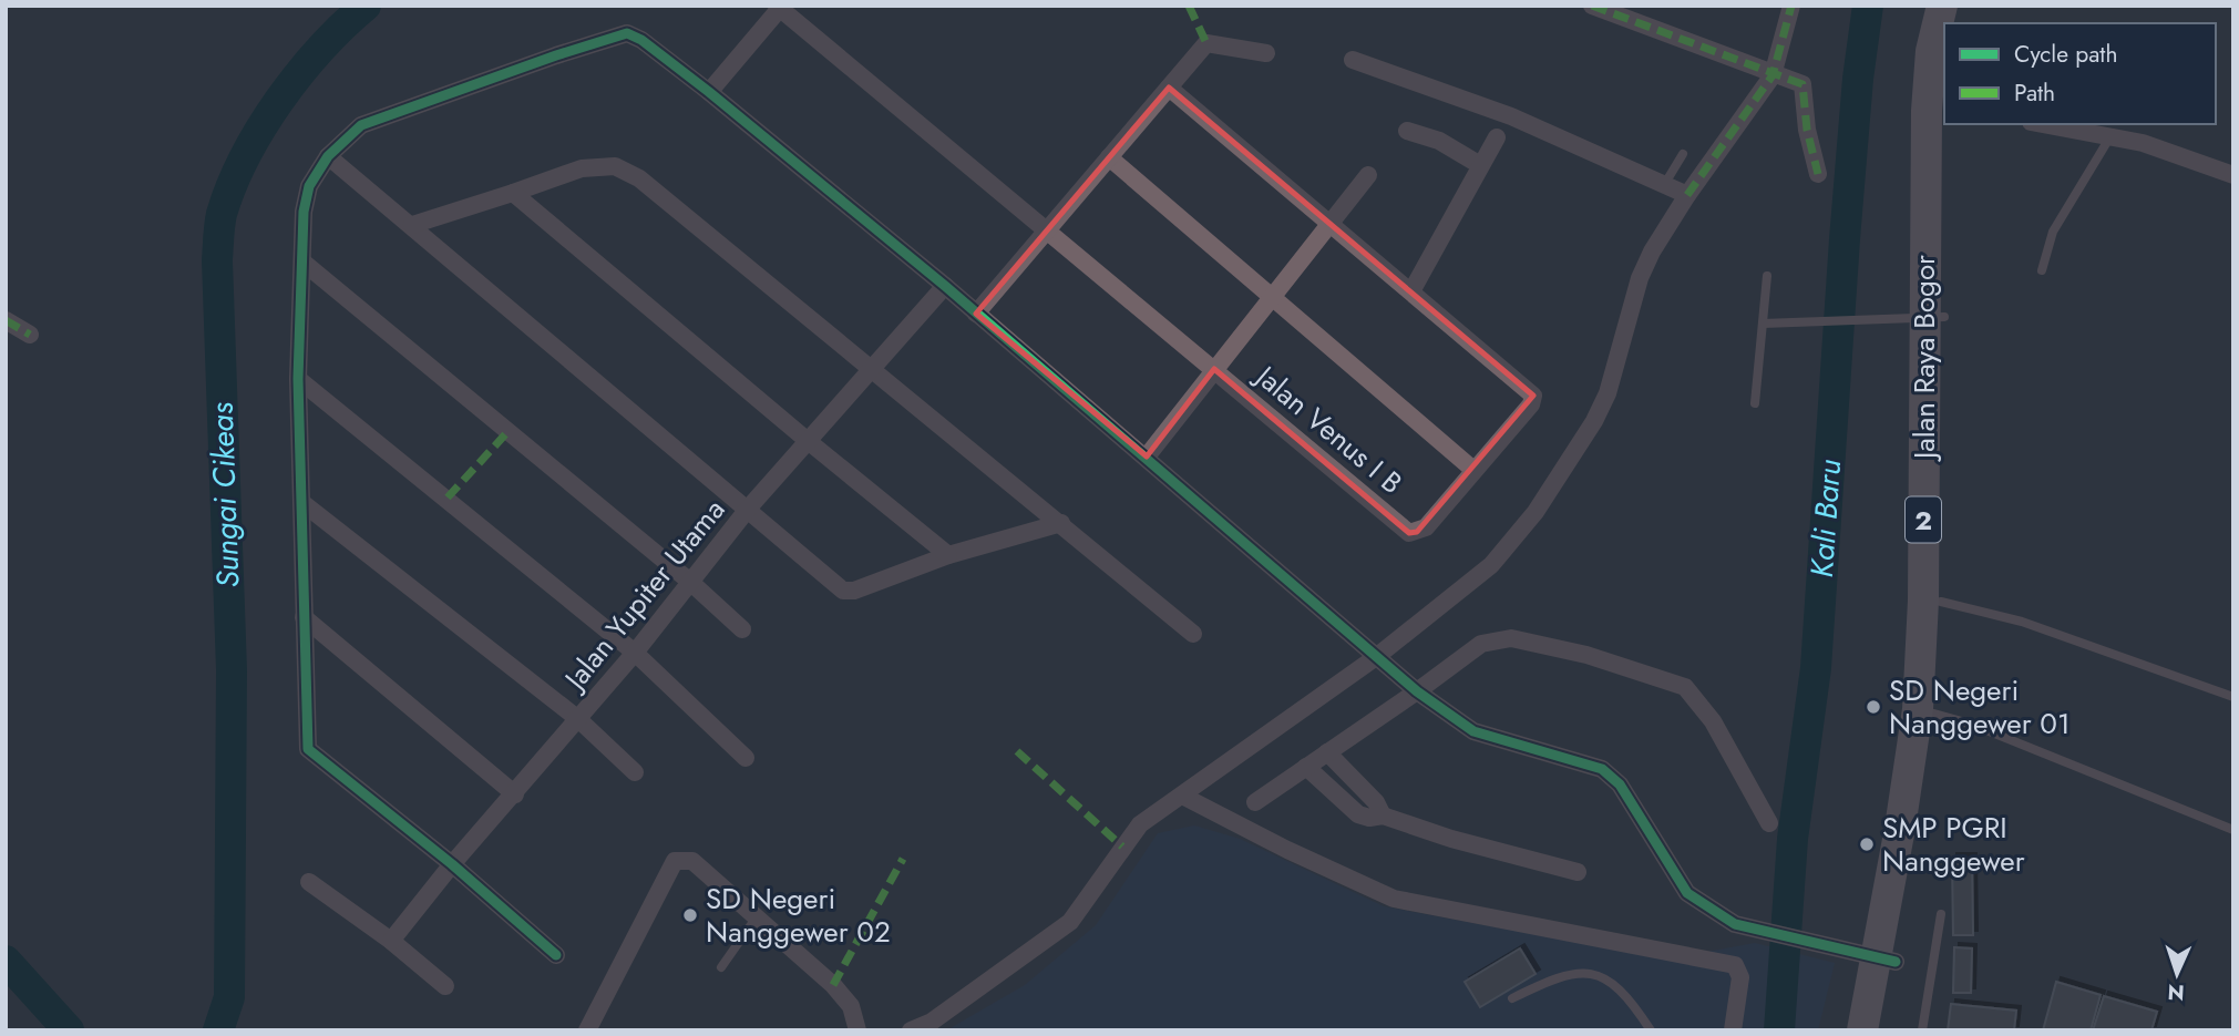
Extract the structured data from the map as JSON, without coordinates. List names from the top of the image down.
{
  "streets": {
    "highway": ["Jalan Raya Bogor", "2"],
    "street": ["Jalan Venus I B", "Jalan Yupiter Utama"]
  },
  "water": ["Sungai Cikeas", "Kali Baru"],
  "places": ["SD Negeri Nanggewer 01", "SMP PGRI Nanggewer", "SD Negeri Nanggewer 02"],
  "legend": ["Cycle path", "Path"],
  "north": "bottom"
}
